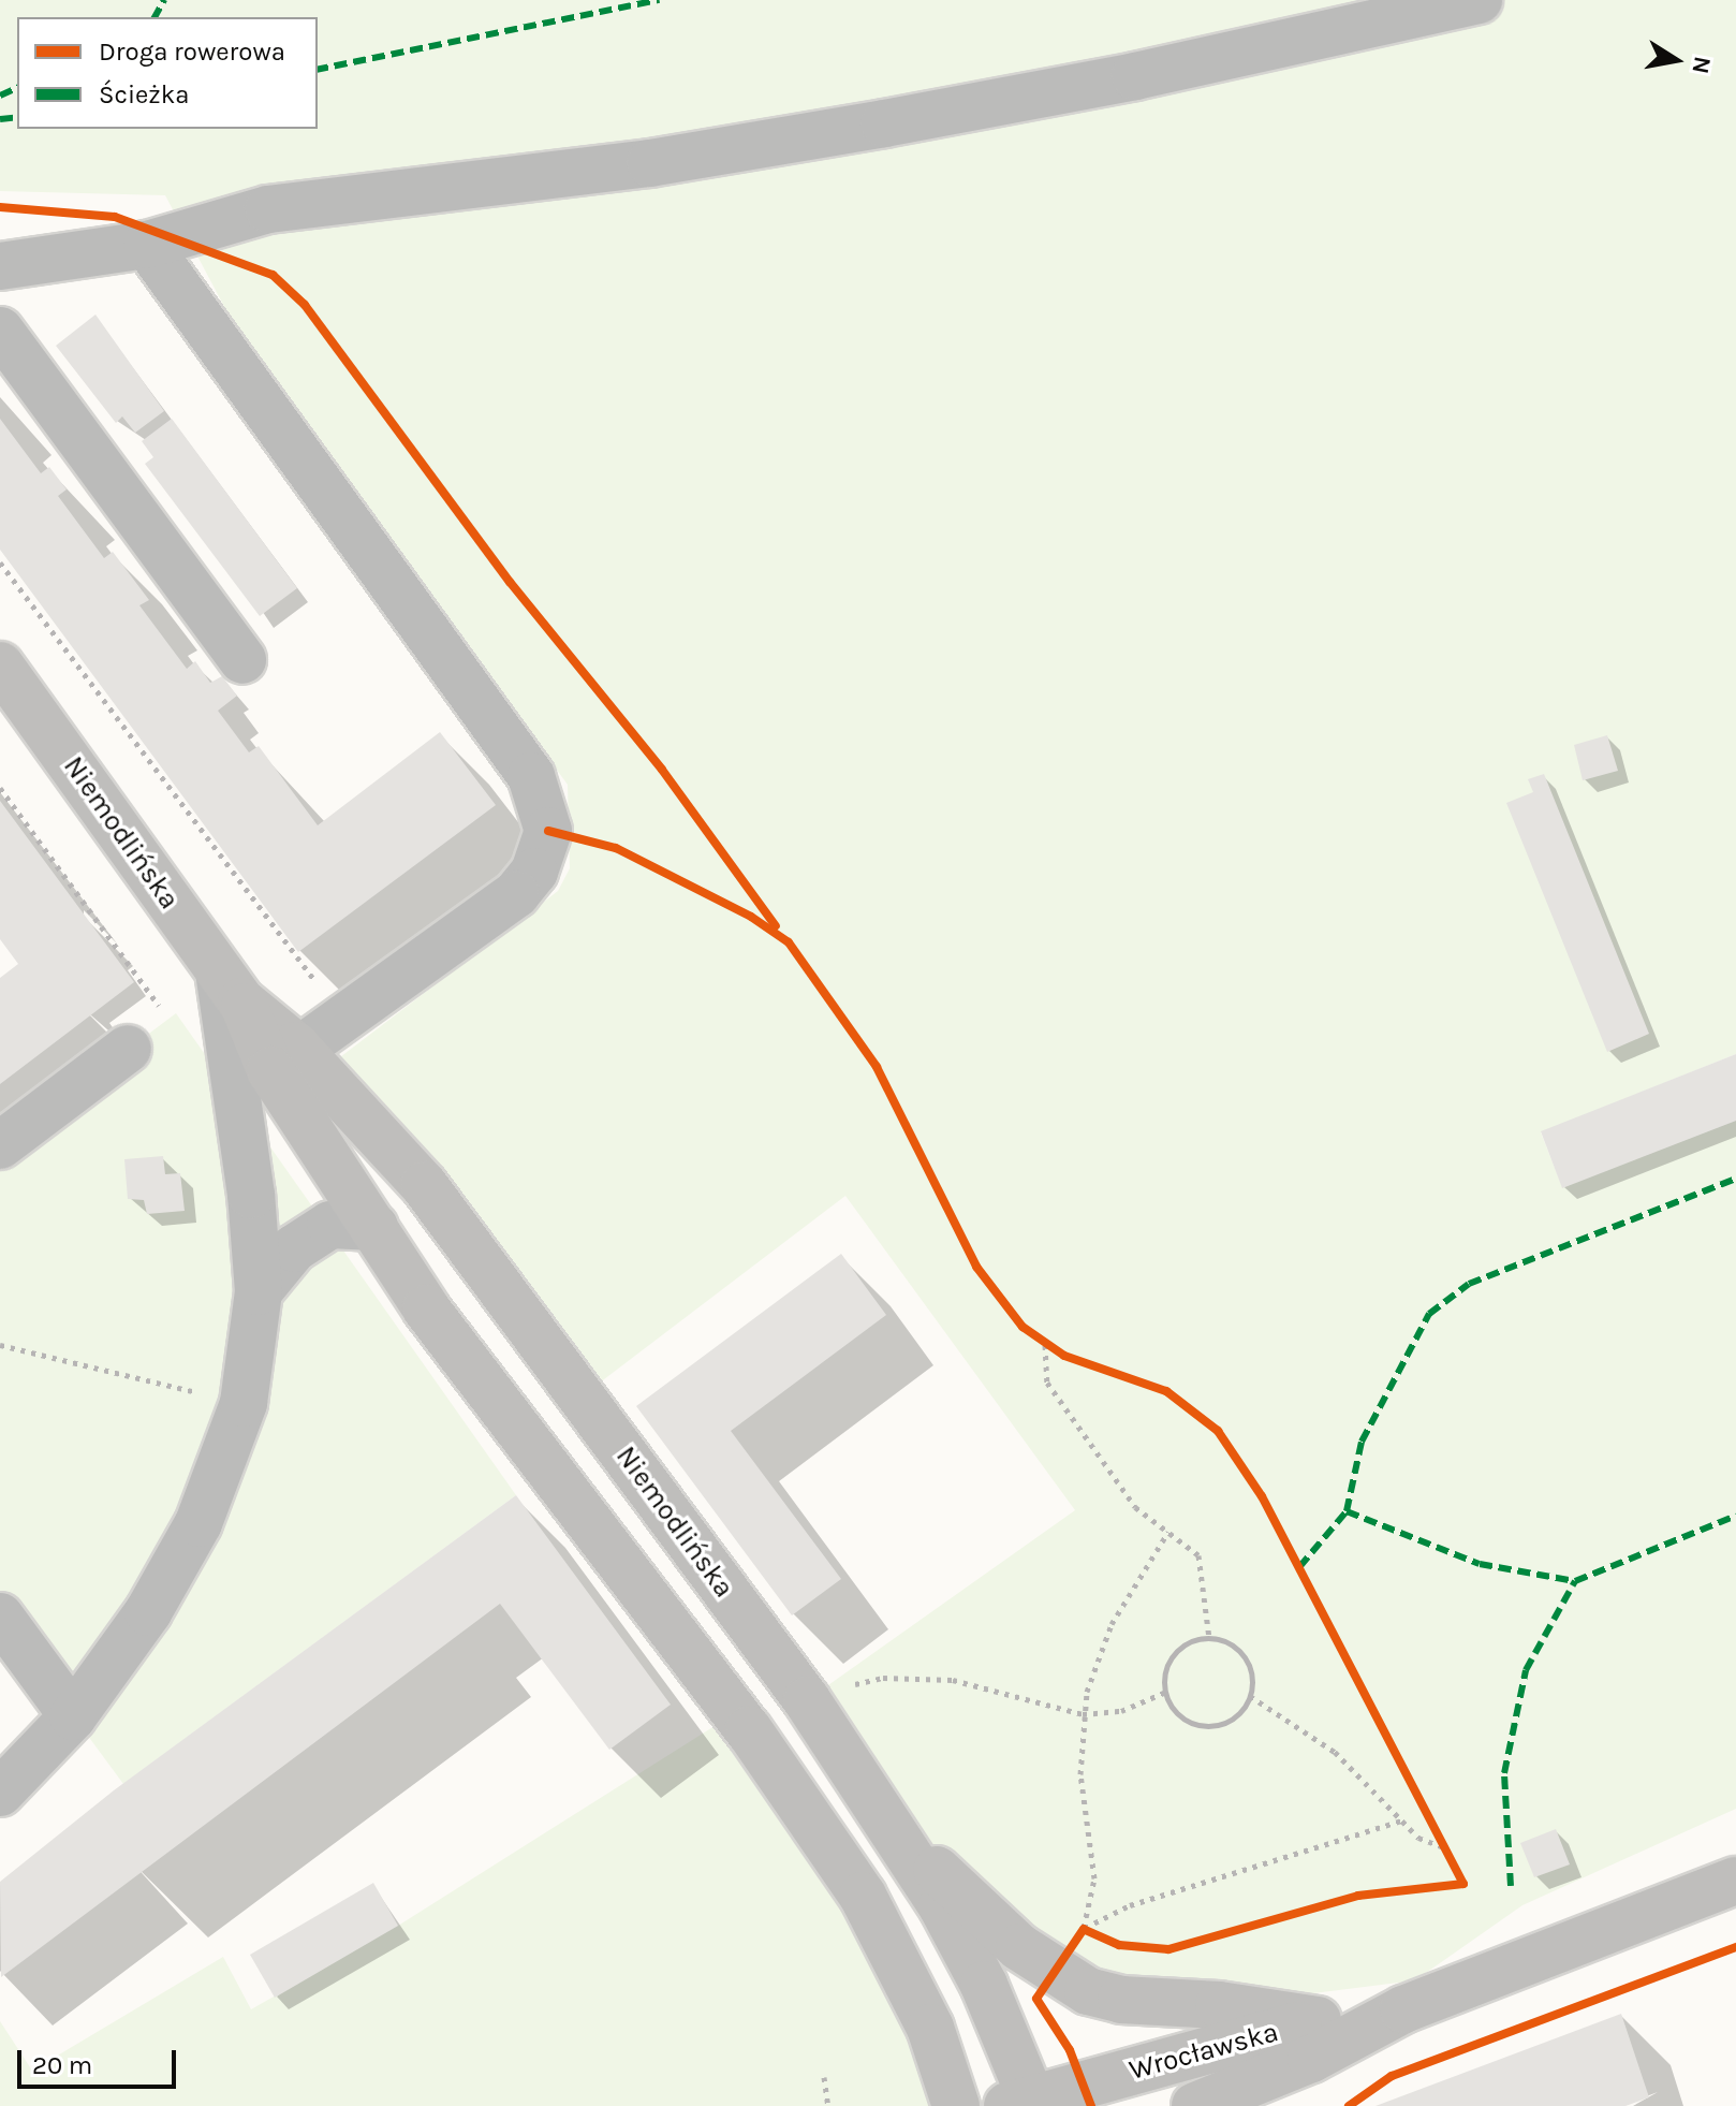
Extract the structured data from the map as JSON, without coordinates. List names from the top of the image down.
{
  "streets": {
    "main road": ["Niemodlińska", "Wrocławska"]
  },
  "crossings": [
    ["Niemodlińska", "Wrocławska"]
  ],
  "legend": ["Droga rowerowa", "Ścieżka"],
  "scale_bar": "20 m",
  "north": "right"
}
